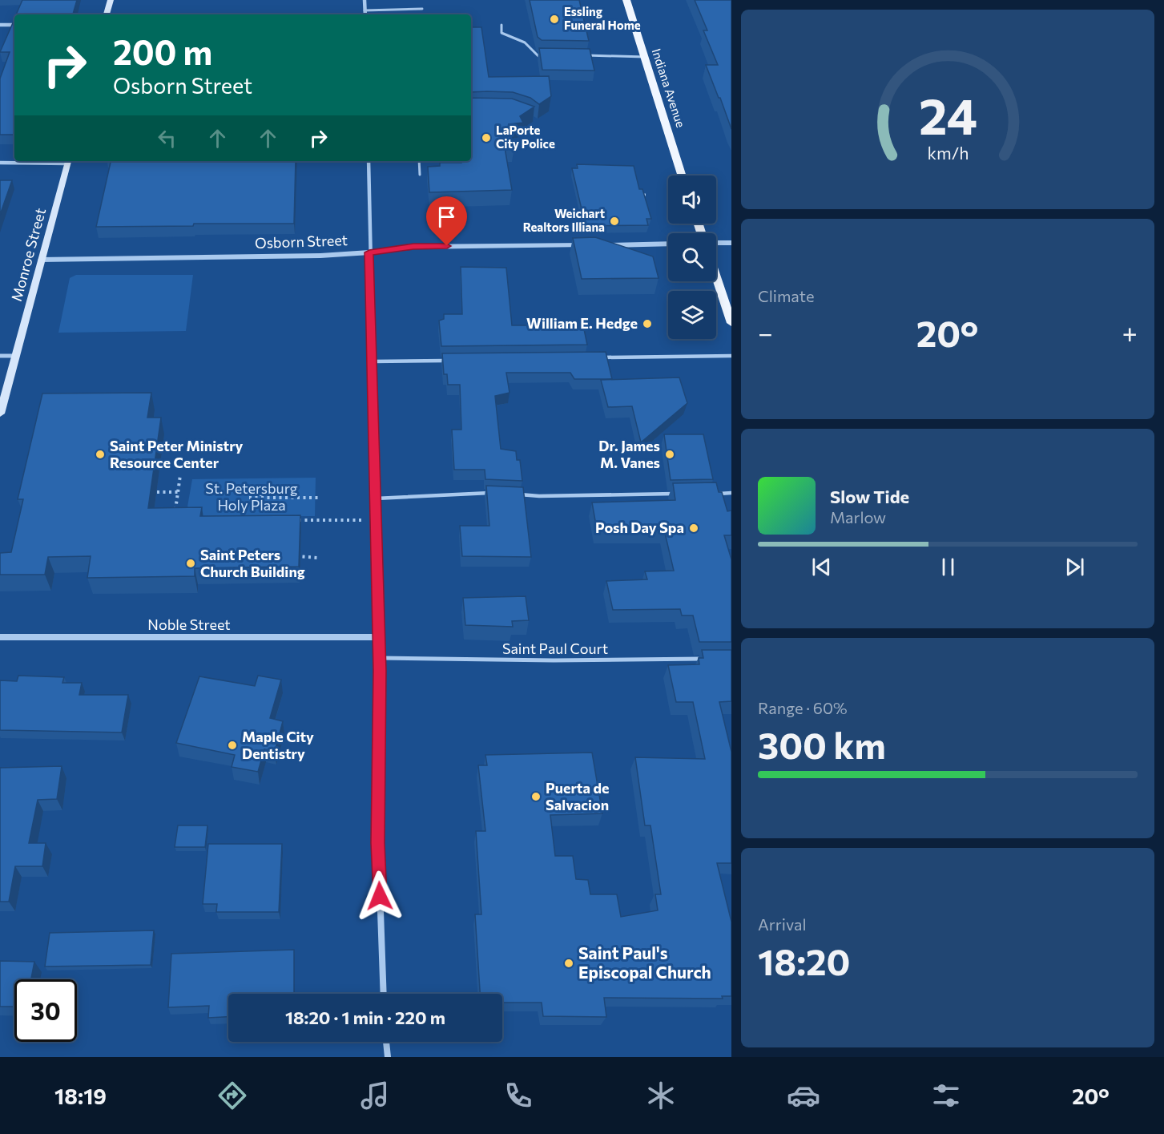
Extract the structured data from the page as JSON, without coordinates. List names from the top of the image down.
{
  "streets": {
    "main road": ["Indiana Avenue", "Monroe Street"],
    "street": ["Osborn Street", "Noble Street"],
    "lane": ["Saint Paul Court"]
  },
  "crossings": [
    ["Osborn Street", "Monroe Street"]
  ],
  "parks": ["St. Petersburg Holy Plaza"],
  "places": [
    "Essling Funeral Home",
    "LaPorte City Police",
    "Weichart Realtors Illiana",
    "William E. Hedge",
    "Saint Peter Ministry Resource Center",
    "Dr. James M. Vanes",
    "Posh Day Spa",
    "Saint Peters Church Building",
    "Maple City Dentistry",
    "Puerta de Salvacion",
    "Saint Paul's Episcopal Church"
  ],
  "page": {
    "turn": ["200 m", "Osborn Street"],
    "tile": [
      "Climate",
      ["Range · 60%", "300 km"],
      ["Arrival", "18:20"]
    ],
    "heat": ["−", "20°", "+"],
    "song": ["Slow Tide", "Marlow"],
    "limit": "30",
    "trip": "18:20 · 1 min · 220 m",
    "tabs": ["18:19", "20°"],
    "gauge": ["24", "km/h"]
  }
}
